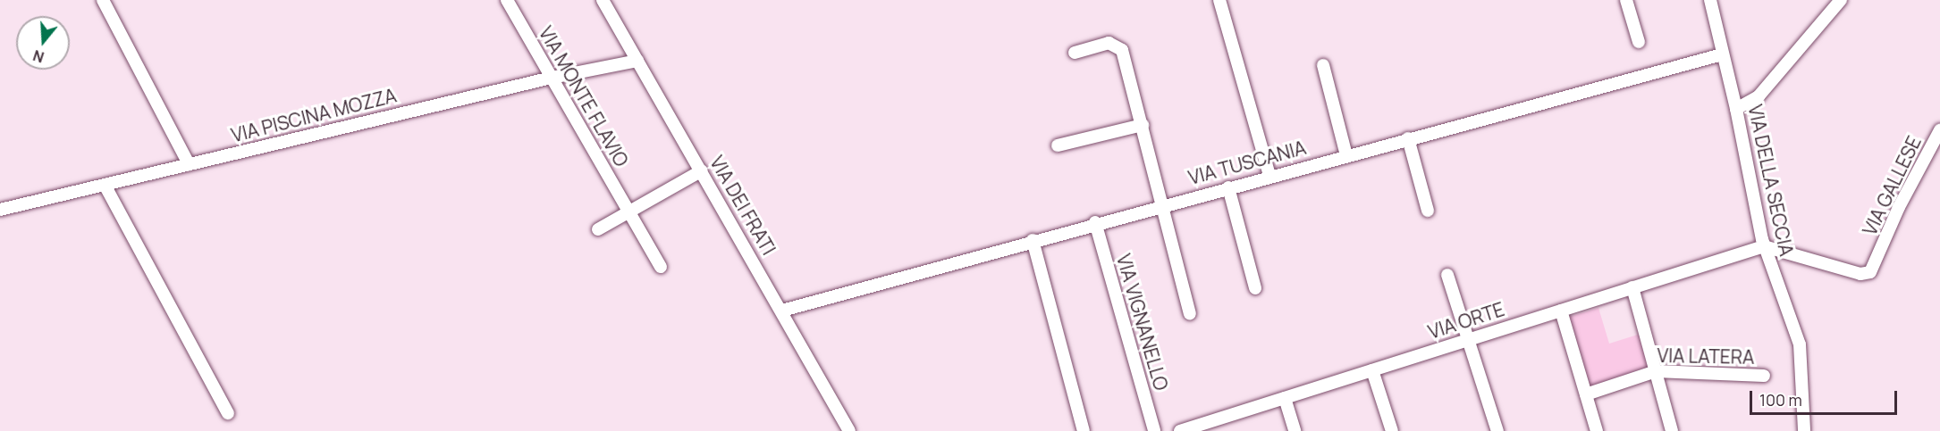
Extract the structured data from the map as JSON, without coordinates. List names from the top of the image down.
{
  "streets": {
    "street": [
      "VIA MONTE FLAVIO",
      "VIA PISCINA MOZZA",
      "VIA TUSCANIA",
      "VIA DELLA SECCIA",
      "VIA GALLESE",
      "VIA DEI FRATI",
      "VIA ORTE",
      "VIA VIGNANELLO",
      "VIA LATERA"
    ]
  },
  "crossings": [
    ["VIA MONTE FLAVIO", "VIA PISCINA MOZZA"],
    ["VIA PISCINA MOZZA", "VIA DEI FRATI"],
    ["VIA TUSCANIA", "VIA DELLA SECCIA"],
    ["VIA TUSCANIA", "VIA DEI FRATI"],
    ["VIA TUSCANIA", "VIA VIGNANELLO"],
    ["VIA DELLA SECCIA", "VIA GALLESE"],
    ["VIA DELLA SECCIA", "VIA ORTE"],
    ["VIA GALLESE", "VIA ORTE"]
  ],
  "scale_bar": "100 m",
  "north": "bottom"
}
